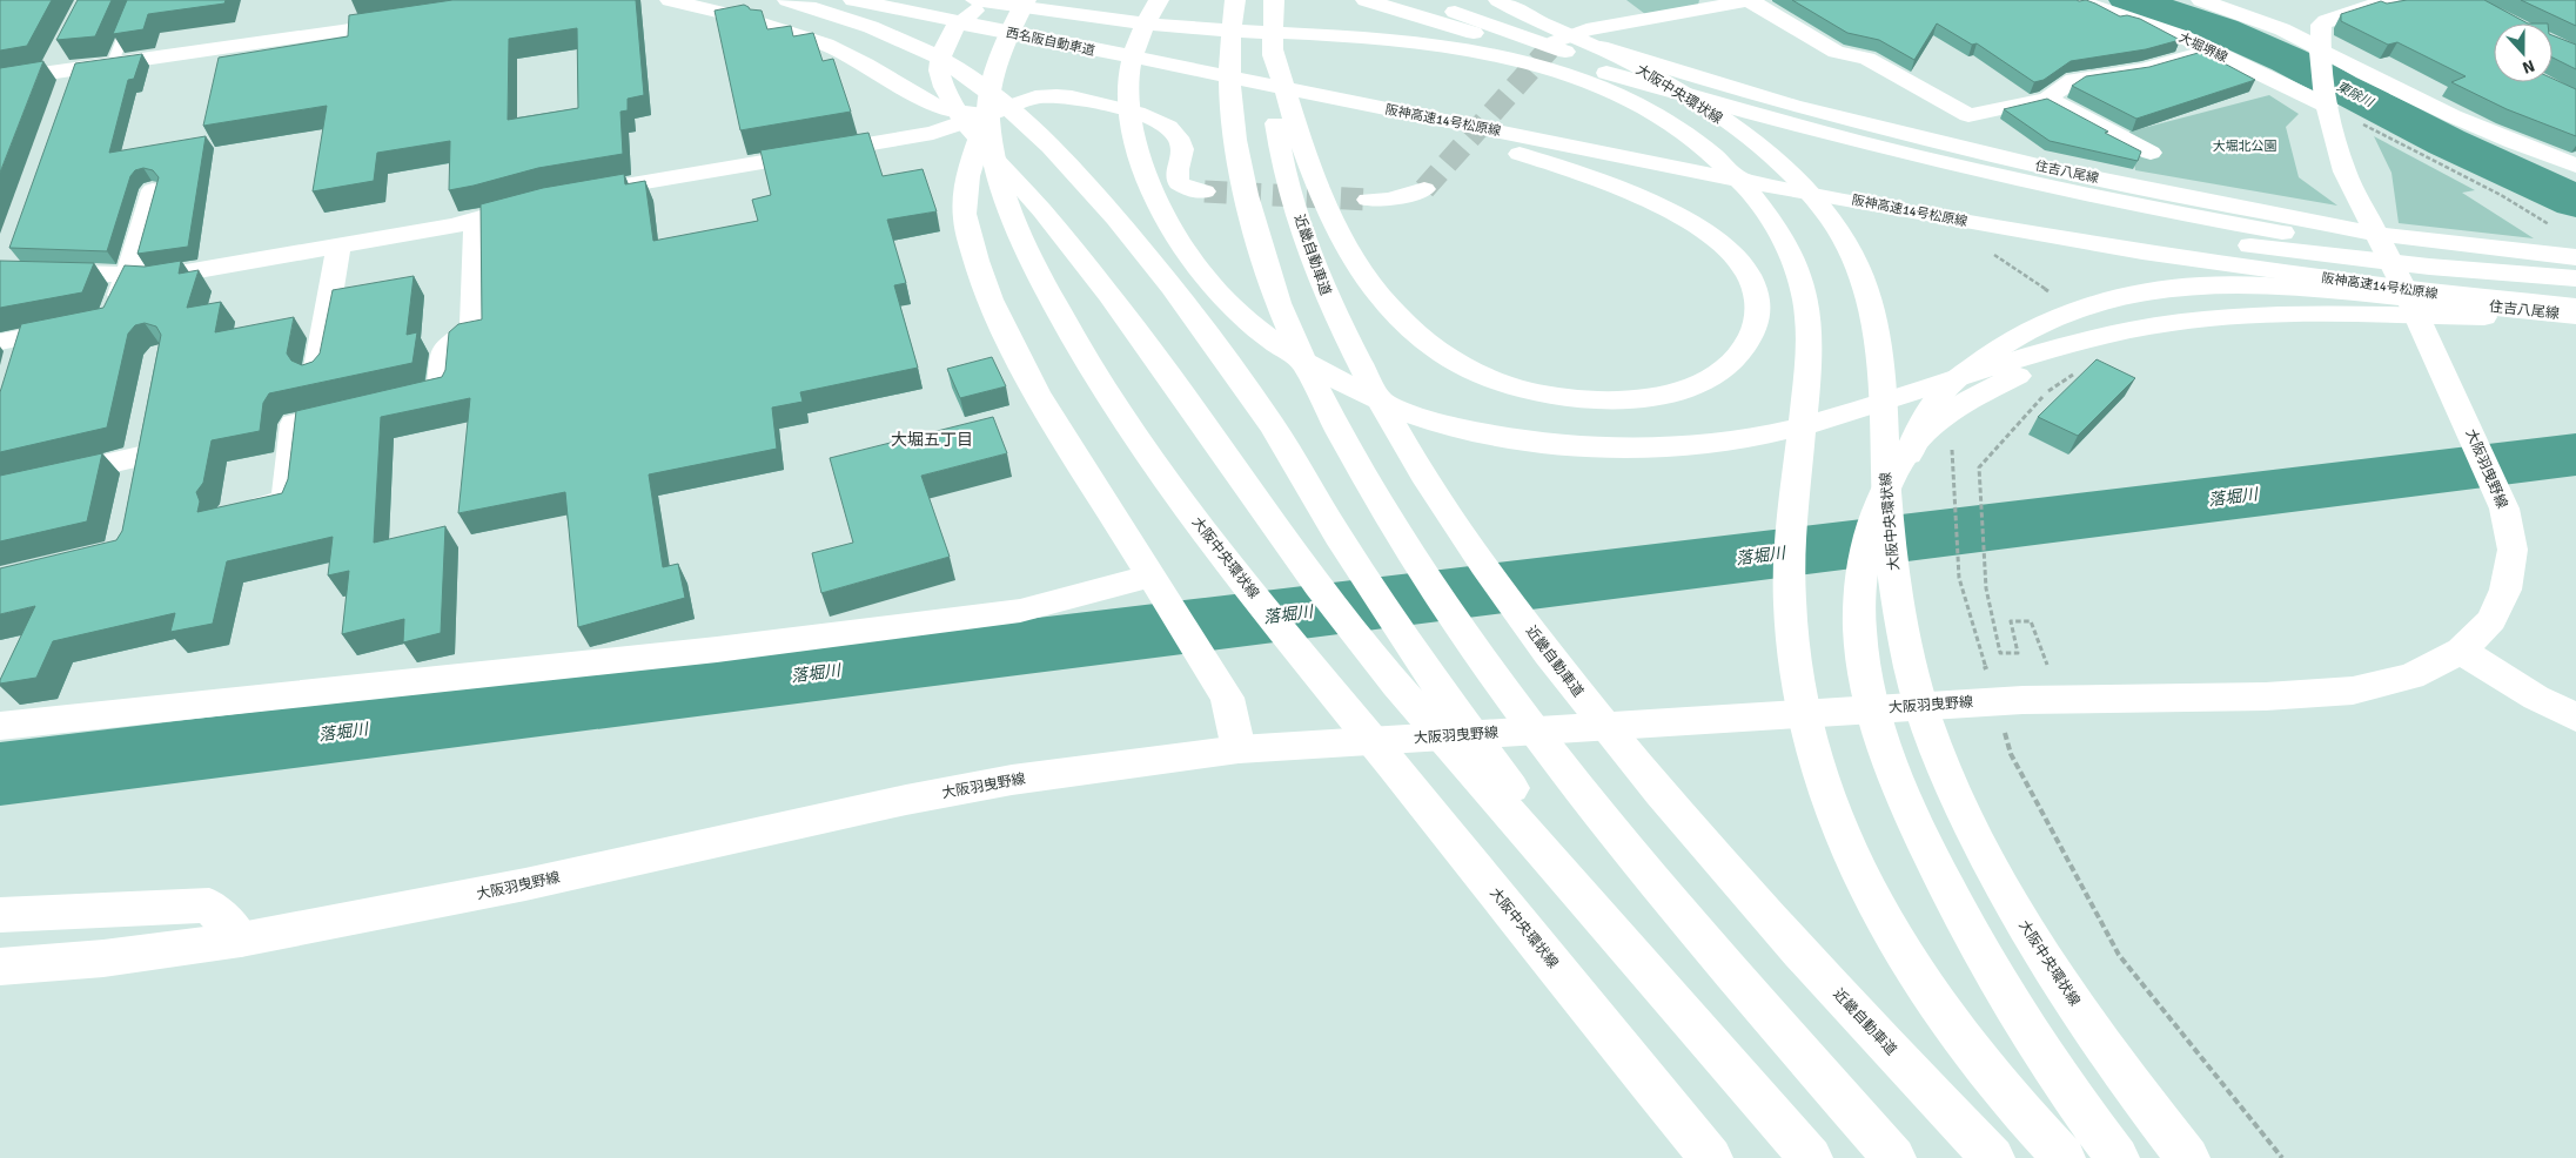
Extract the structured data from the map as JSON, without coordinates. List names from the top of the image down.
{
  "streets": {
    "main road": [
      "西名阪自動車道",
      "大堀堺線",
      "大阪中央環状線",
      "阪神高速14号松原線",
      "住吉八尾線",
      "近畿自動車道",
      "大阪羽曳野線"
    ]
  },
  "crossings": [
    ["西名阪自動車道", "阪神高速14号松原線"],
    ["西名阪自動車道", "近畿自動車道"],
    ["大阪中央環状線", "住吉八尾線"],
    ["阪神高速14号松原線", "近畿自動車道"],
    ["住吉八尾線", "大阪羽曳野線"]
  ],
  "districts": ["大堀五丁目"],
  "water": ["東除川", "落堀川"],
  "parks": ["大堀北公園"],
  "north": "bottom"
}
